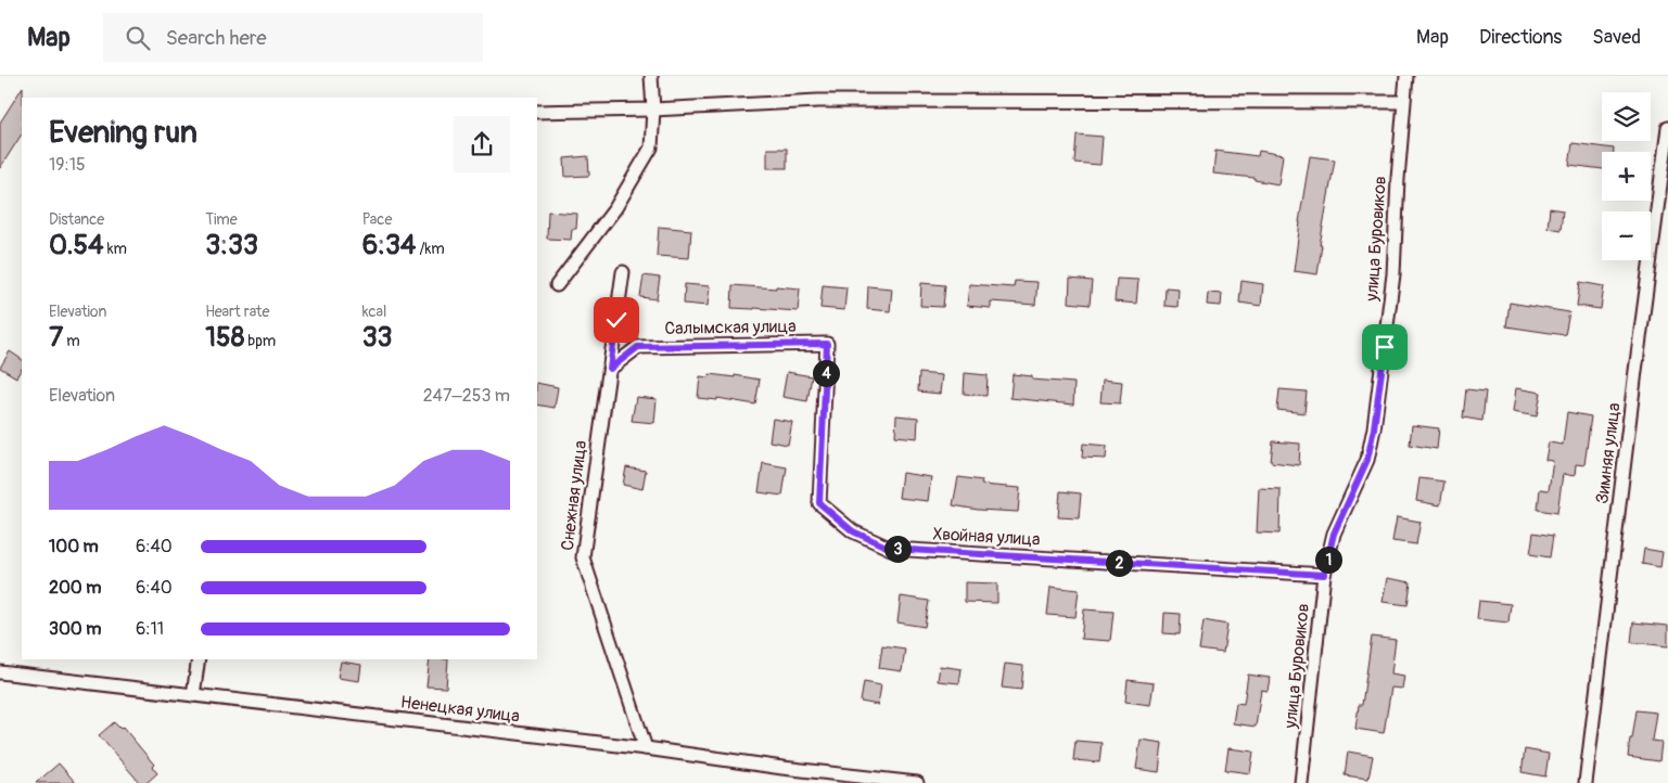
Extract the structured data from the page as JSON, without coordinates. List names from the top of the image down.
{
  "streets": {
    "street": [
      "улица Буровиков",
      "Салымская улица",
      "Зимняя улица",
      "Снежная улица",
      "Хвойная улица",
      "Ненецкая улица"
    ]
  },
  "crossings": [
    ["улица Буровиков", "Хвойная улица"],
    ["Салымская улица", "Снежная улица"],
    ["Салымская улица", "Хвойная улица"],
    ["Снежная улица", "Ненецкая улица"]
  ],
  "page": {
    "header": "Map",
    "search": "Search here",
    "nav": ["Map", "Directions", "Saved"],
    "map_buttons": ["+", "−"],
    "heading": ["Evening run", "19:15"],
    "stats": [
      ["Distance", "0.54 km"],
      ["Time", "3:33"],
      ["Pace", "6:34 /km"],
      ["Elevation", "7 m"],
      ["Heart rate", "158 bpm"],
      ["kcal", "33"]
    ],
    "pins": [
      "4",
      "3",
      "1",
      "2"
    ],
    "chart": ["Elevation", "247–253 m"],
    "list": [
      {
        "name": "100 m",
        "note": "6:40"
      },
      {
        "name": "200 m",
        "note": "6:40"
      },
      {
        "name": "300 m",
        "note": "6:11"
      }
    ]
  }
}
